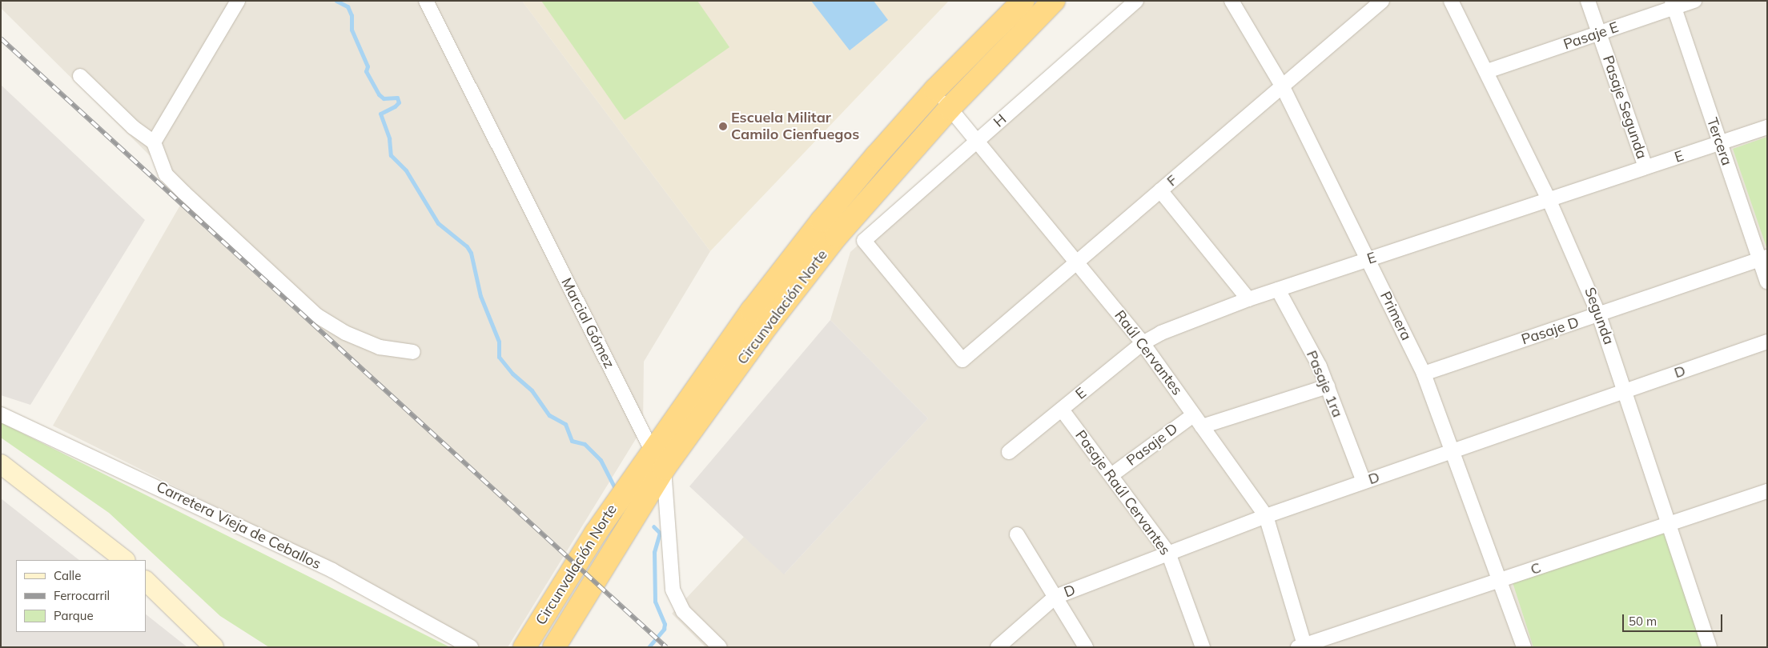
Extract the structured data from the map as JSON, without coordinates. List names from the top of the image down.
{
  "streets": {
    "highway": ["Circunvalación Norte"],
    "street": [
      "Pasaje E",
      "Pasaje Segunda",
      "H",
      "Tercera",
      "E",
      "F",
      "Primera",
      "Segunda",
      "Marcial Gómez",
      "Pasaje D",
      "Raúl Cervantes",
      "D",
      "Pasaje 1ra",
      "Pasaje Raúl Cervantes",
      "Carretera Vieja de Ceballos",
      "C"
    ]
  },
  "crossings": [
    ["Pasaje E", "Pasaje Segunda"],
    ["Pasaje E", "Tercera"],
    ["Pasaje E", "Segunda"],
    ["Pasaje Segunda", "E"],
    ["H", "F"],
    ["H", "Raúl Cervantes"],
    ["Tercera", "E"],
    ["Tercera", "Pasaje D"],
    ["E", "Primera"],
    ["E", "Segunda"],
    ["E", "Raúl Cervantes"],
    ["E", "Pasaje 1ra"],
    ["E", "Pasaje Raúl Cervantes"],
    ["F", "Primera"],
    ["F", "Raúl Cervantes"],
    ["Circunvalación Norte", "Marcial Gómez"],
    ["Circunvalación Norte", "Raúl Cervantes"],
    ["Primera", "Pasaje D"],
    ["Primera", "D"],
    ["Primera", "C"],
    ["Segunda", "Pasaje D"],
    ["Segunda", "D"],
    ["Segunda", "C"],
    ["Pasaje D", "Raúl Cervantes"],
    ["Pasaje D", "Pasaje Raúl Cervantes"],
    ["Raúl Cervantes", "D"],
    ["Raúl Cervantes", "C"],
    ["D", "Pasaje 1ra"],
    ["D", "Pasaje Raúl Cervantes"]
  ],
  "places": ["Escuela Militar Camilo Cienfuegos"],
  "legend": ["Calle", "Ferrocarril", "Parque"],
  "scale_bar": "50 m"
}
